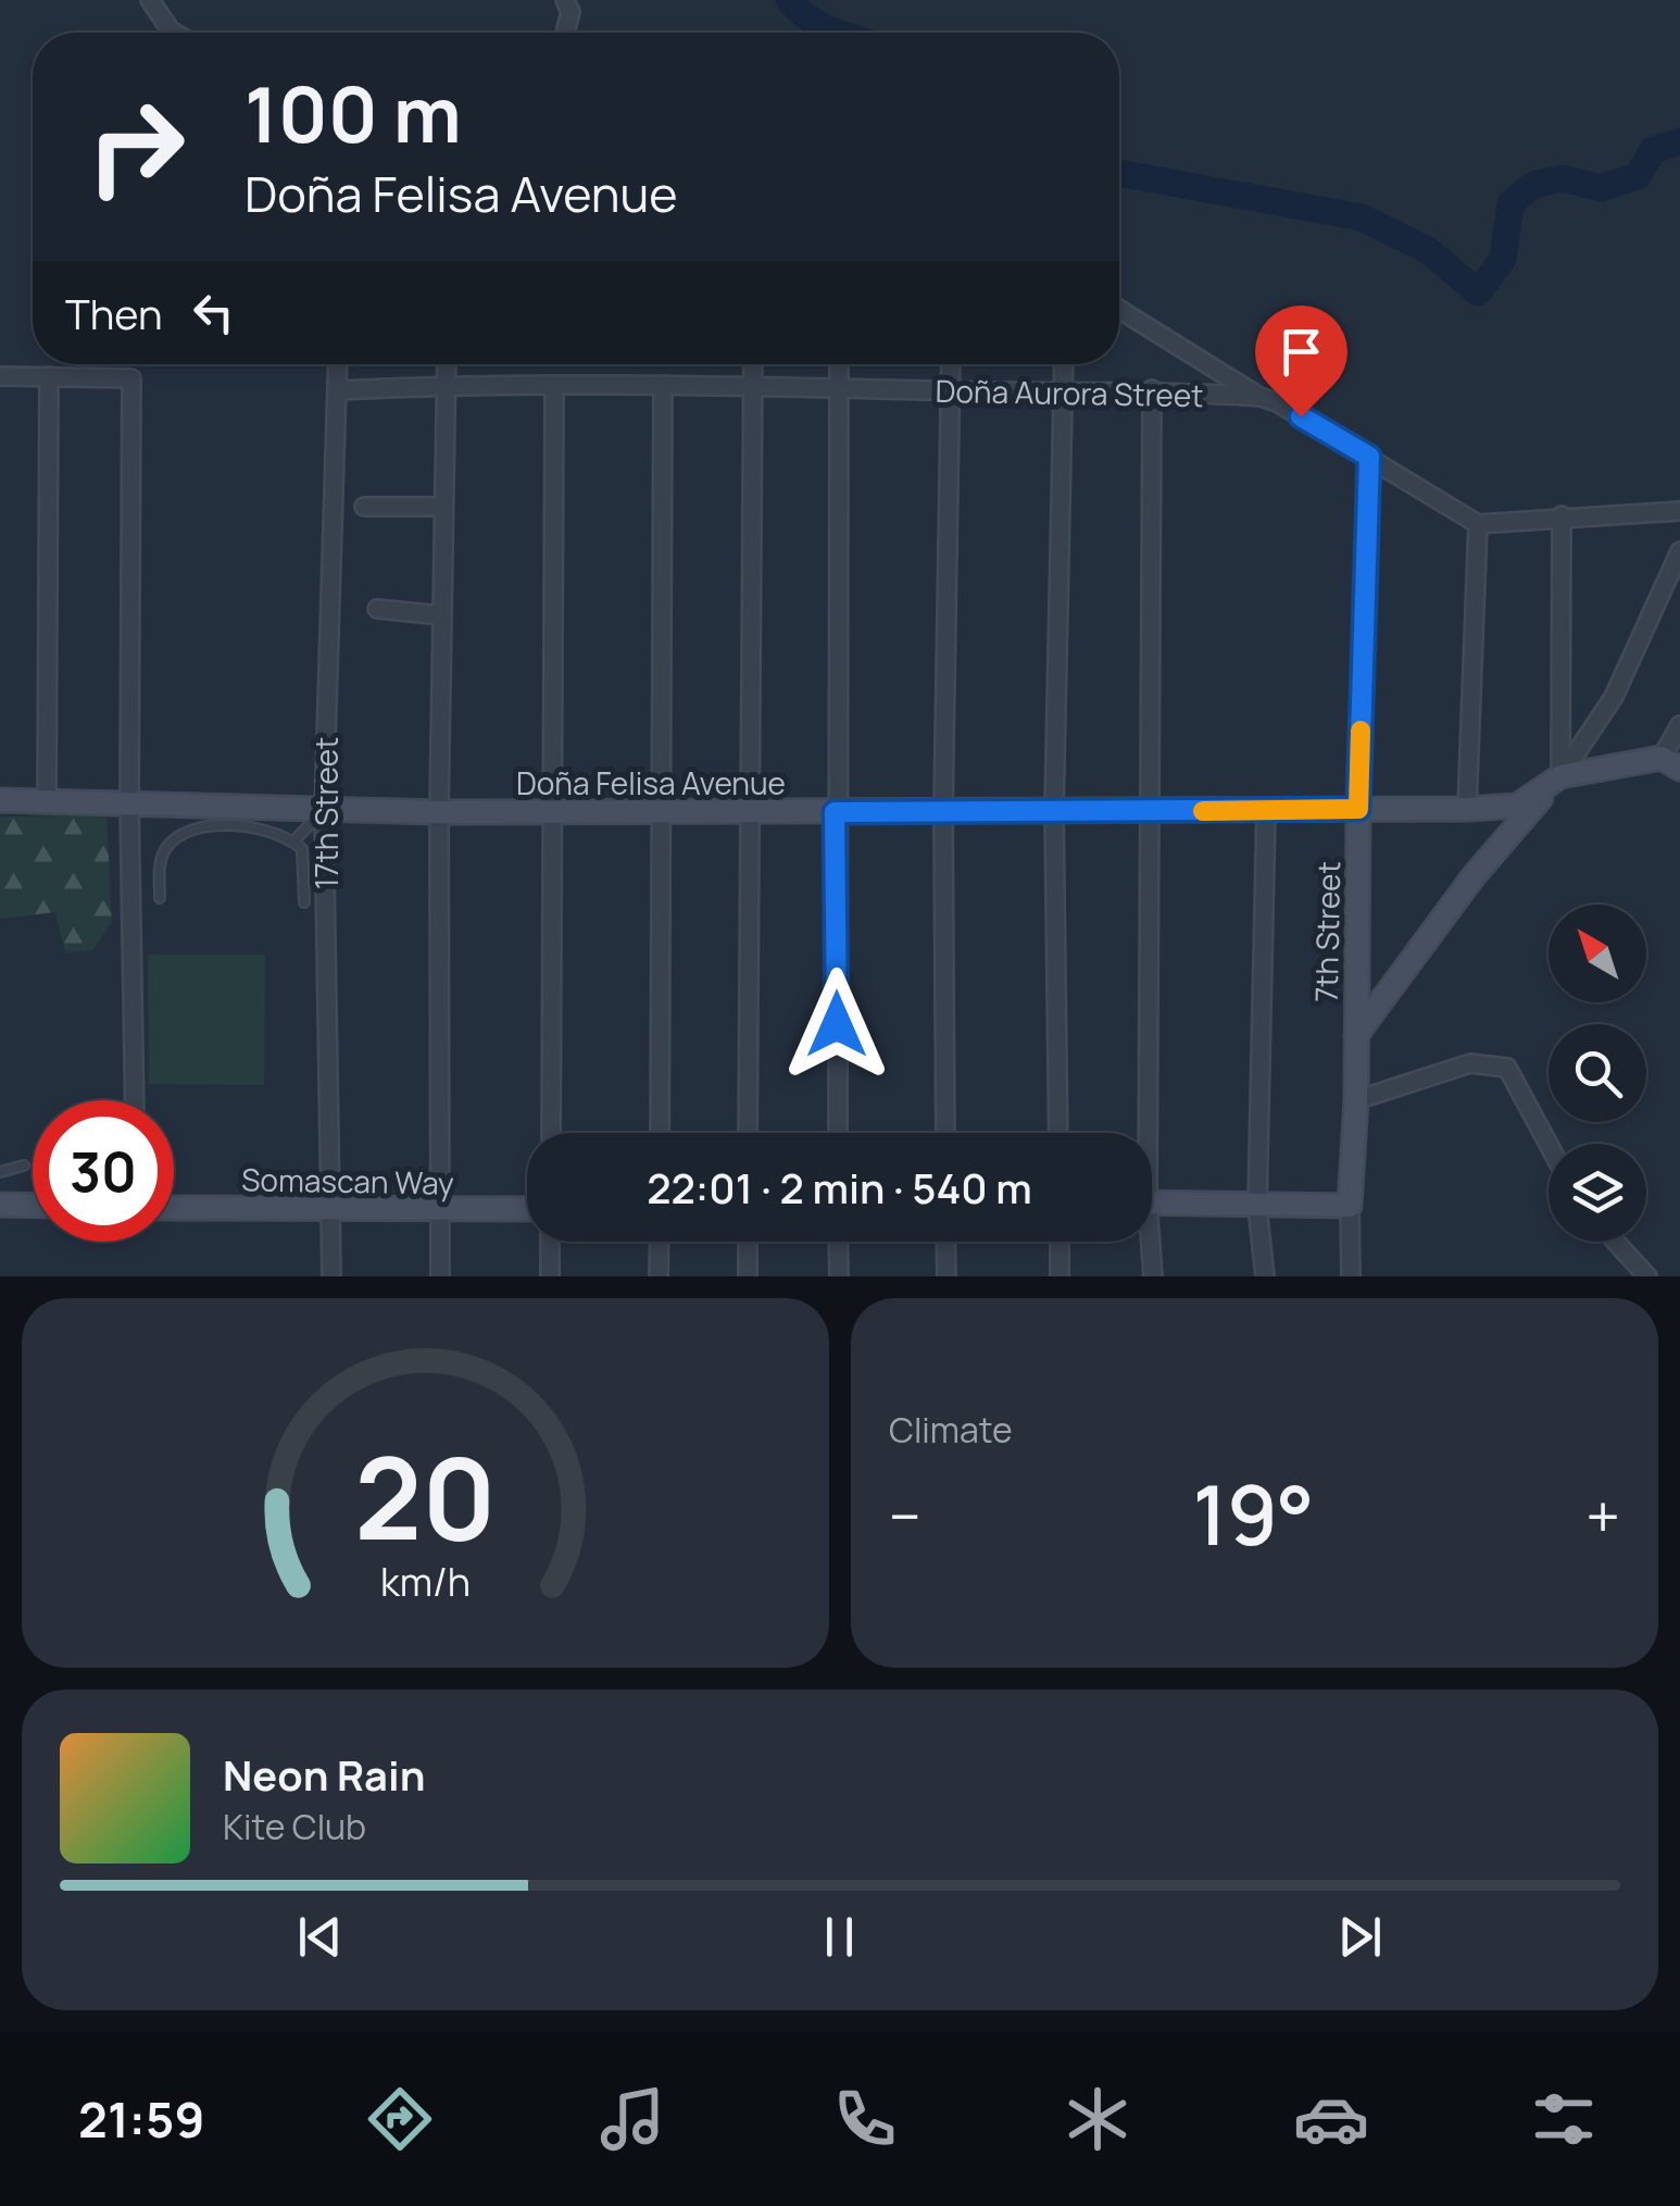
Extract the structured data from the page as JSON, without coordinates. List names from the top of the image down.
{
  "streets": {
    "street": [
      "Doña Aurora Street",
      "Doña Felisa Avenue",
      "17th Street",
      "7th Street",
      "Somascan Way"
    ]
  },
  "crossings": [
    ["Doña Aurora Street", "17th Street"],
    ["Doña Aurora Street", "7th Street"],
    ["Doña Felisa Avenue", "17th Street"],
    ["Doña Felisa Avenue", "7th Street"],
    ["17th Street", "Somascan Way"]
  ],
  "north": "top left",
  "page": {
    "turn": ["100 m", "Doña Felisa Avenue"],
    "then": "Then",
    "limit": "30",
    "trip": "22:01 · 2 min · 540 m",
    "tile": "Climate",
    "heat": ["−", "19°", "+"],
    "song": ["Neon Rain", "Kite Club"],
    "tabs": "21:59",
    "gauge": ["20", "km/h"]
  }
}
